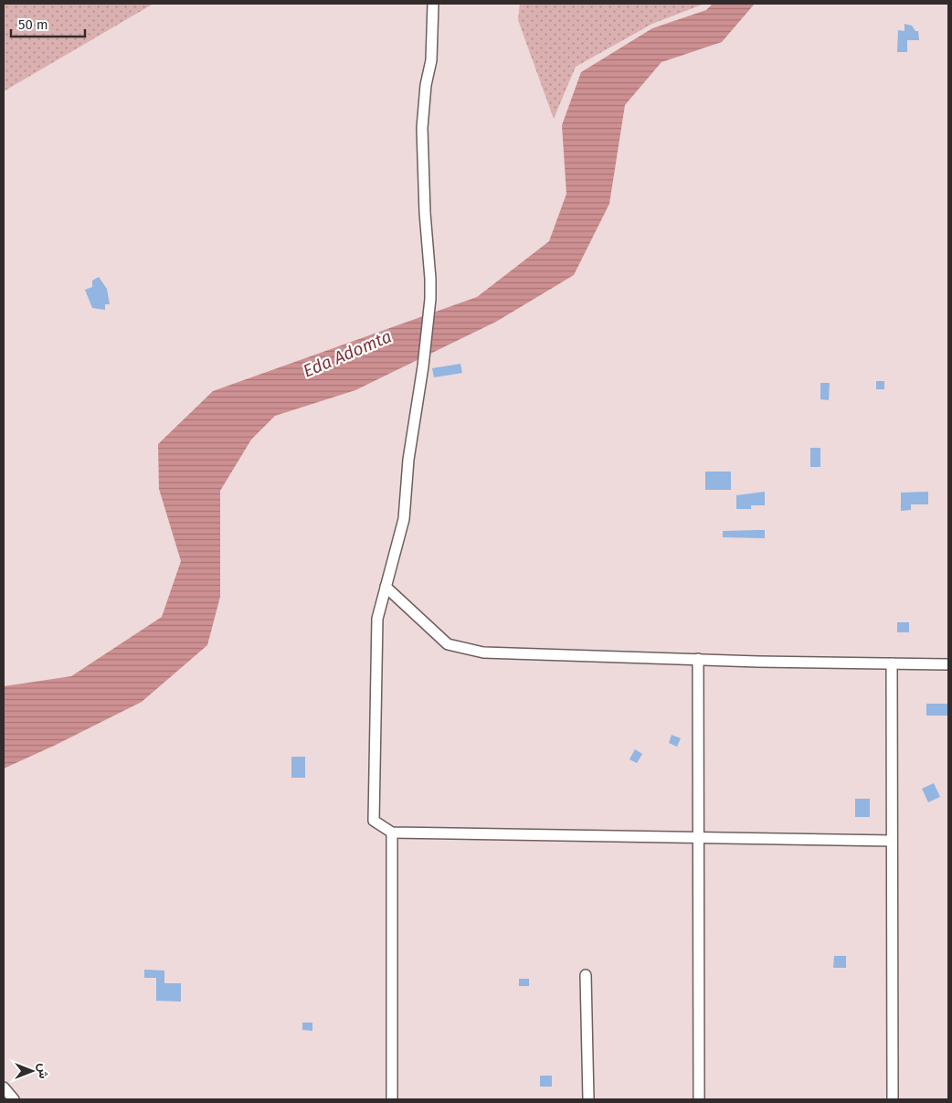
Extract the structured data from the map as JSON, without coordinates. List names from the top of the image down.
{
  "water": ["Eda Adomta"],
  "scale_bar": "50 m",
  "north": "right"
}
